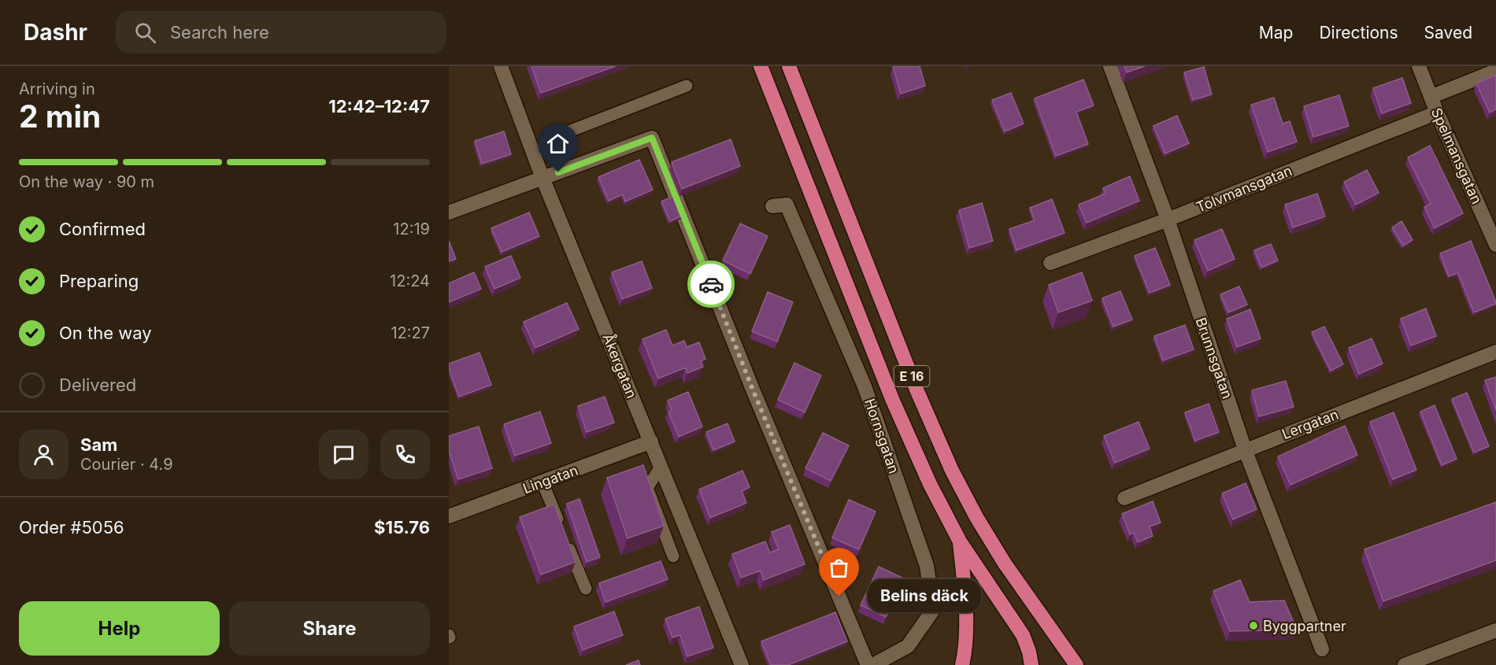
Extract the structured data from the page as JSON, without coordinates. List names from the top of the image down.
{
  "streets": {
    "highway": ["E 16"],
    "street": [
      "Spelmansgatan",
      "Tolvmansgatan",
      "Brunnsgatan",
      "Åkergatan",
      "Lergatan",
      "Hornsgatan",
      "Lingatan"
    ]
  },
  "crossings": [
    ["Spelmansgatan", "Tolvmansgatan"],
    ["Tolvmansgatan", "Brunnsgatan"],
    ["Brunnsgatan", "Lergatan"],
    ["Åkergatan", "Lingatan"]
  ],
  "places": ["Belins däck", "Byggpartner"],
  "page": {
    "header": "Dashr",
    "search": "Search here",
    "nav": ["Map", "Directions", "Saved"],
    "heading": ["2 min", "Arriving in", "12:42–12:47"],
    "panel": [
      "Sam",
      "Courier · 4.9",
      "Order #5056",
      "$15.76"
    ],
    "bar": "On the way · 90 m",
    "list": [
      ["Confirmed", "12:19"],
      ["Preparing", "12:24"],
      ["On the way", "12:27"],
      "Delivered"
    ],
    "bubble": "Belins däck",
    "buttons": ["Help", "Share"]
  }
}
